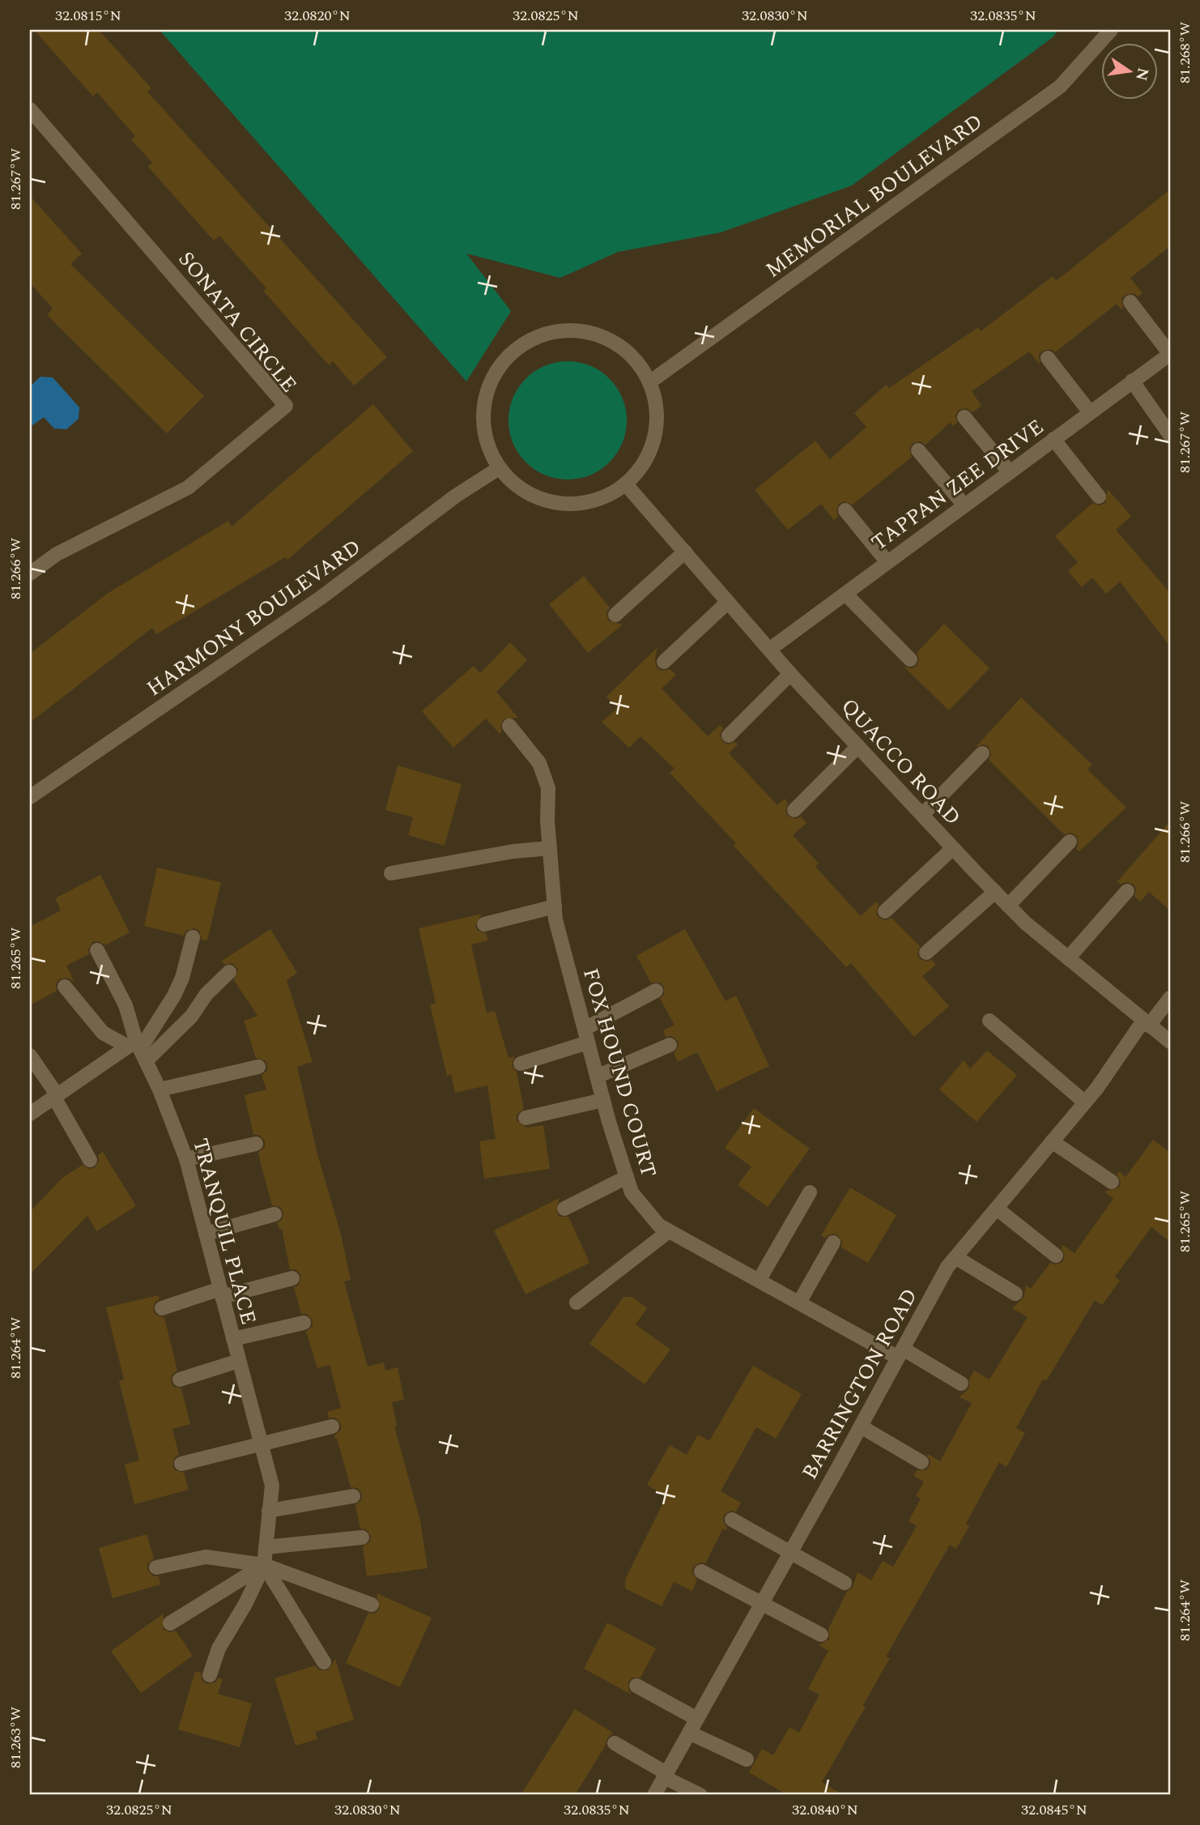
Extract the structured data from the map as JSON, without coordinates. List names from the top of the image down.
{
  "streets": {
    "street": [
      "MEMORIAL BOULEVARD",
      "SONATA CIRCLE",
      "TAPPAN ZEE DRIVE",
      "HARMONY BOULEVARD",
      "QUACCO ROAD",
      "FOX HOUND COURT",
      "TRANQUIL PLACE",
      "BARRINGTON ROAD"
    ]
  },
  "crossings": [
    ["MEMORIAL BOULEVARD", "HARMONY BOULEVARD"],
    ["MEMORIAL BOULEVARD", "QUACCO ROAD"],
    ["TAPPAN ZEE DRIVE", "QUACCO ROAD"],
    ["HARMONY BOULEVARD", "QUACCO ROAD"],
    ["QUACCO ROAD", "BARRINGTON ROAD"],
    ["FOX HOUND COURT", "BARRINGTON ROAD"]
  ],
  "north": "right",
  "coordinates": [
    "32.0815°N",
    "32.0820°N",
    "32.0825°N",
    "32.0830°N",
    "32.0835°N",
    "81.268°W",
    "81.267°W",
    "81.266°W",
    "81.265°W",
    "81.264°W",
    "81.263°W",
    "32.0840°N",
    "32.0845°N"
  ]
}
